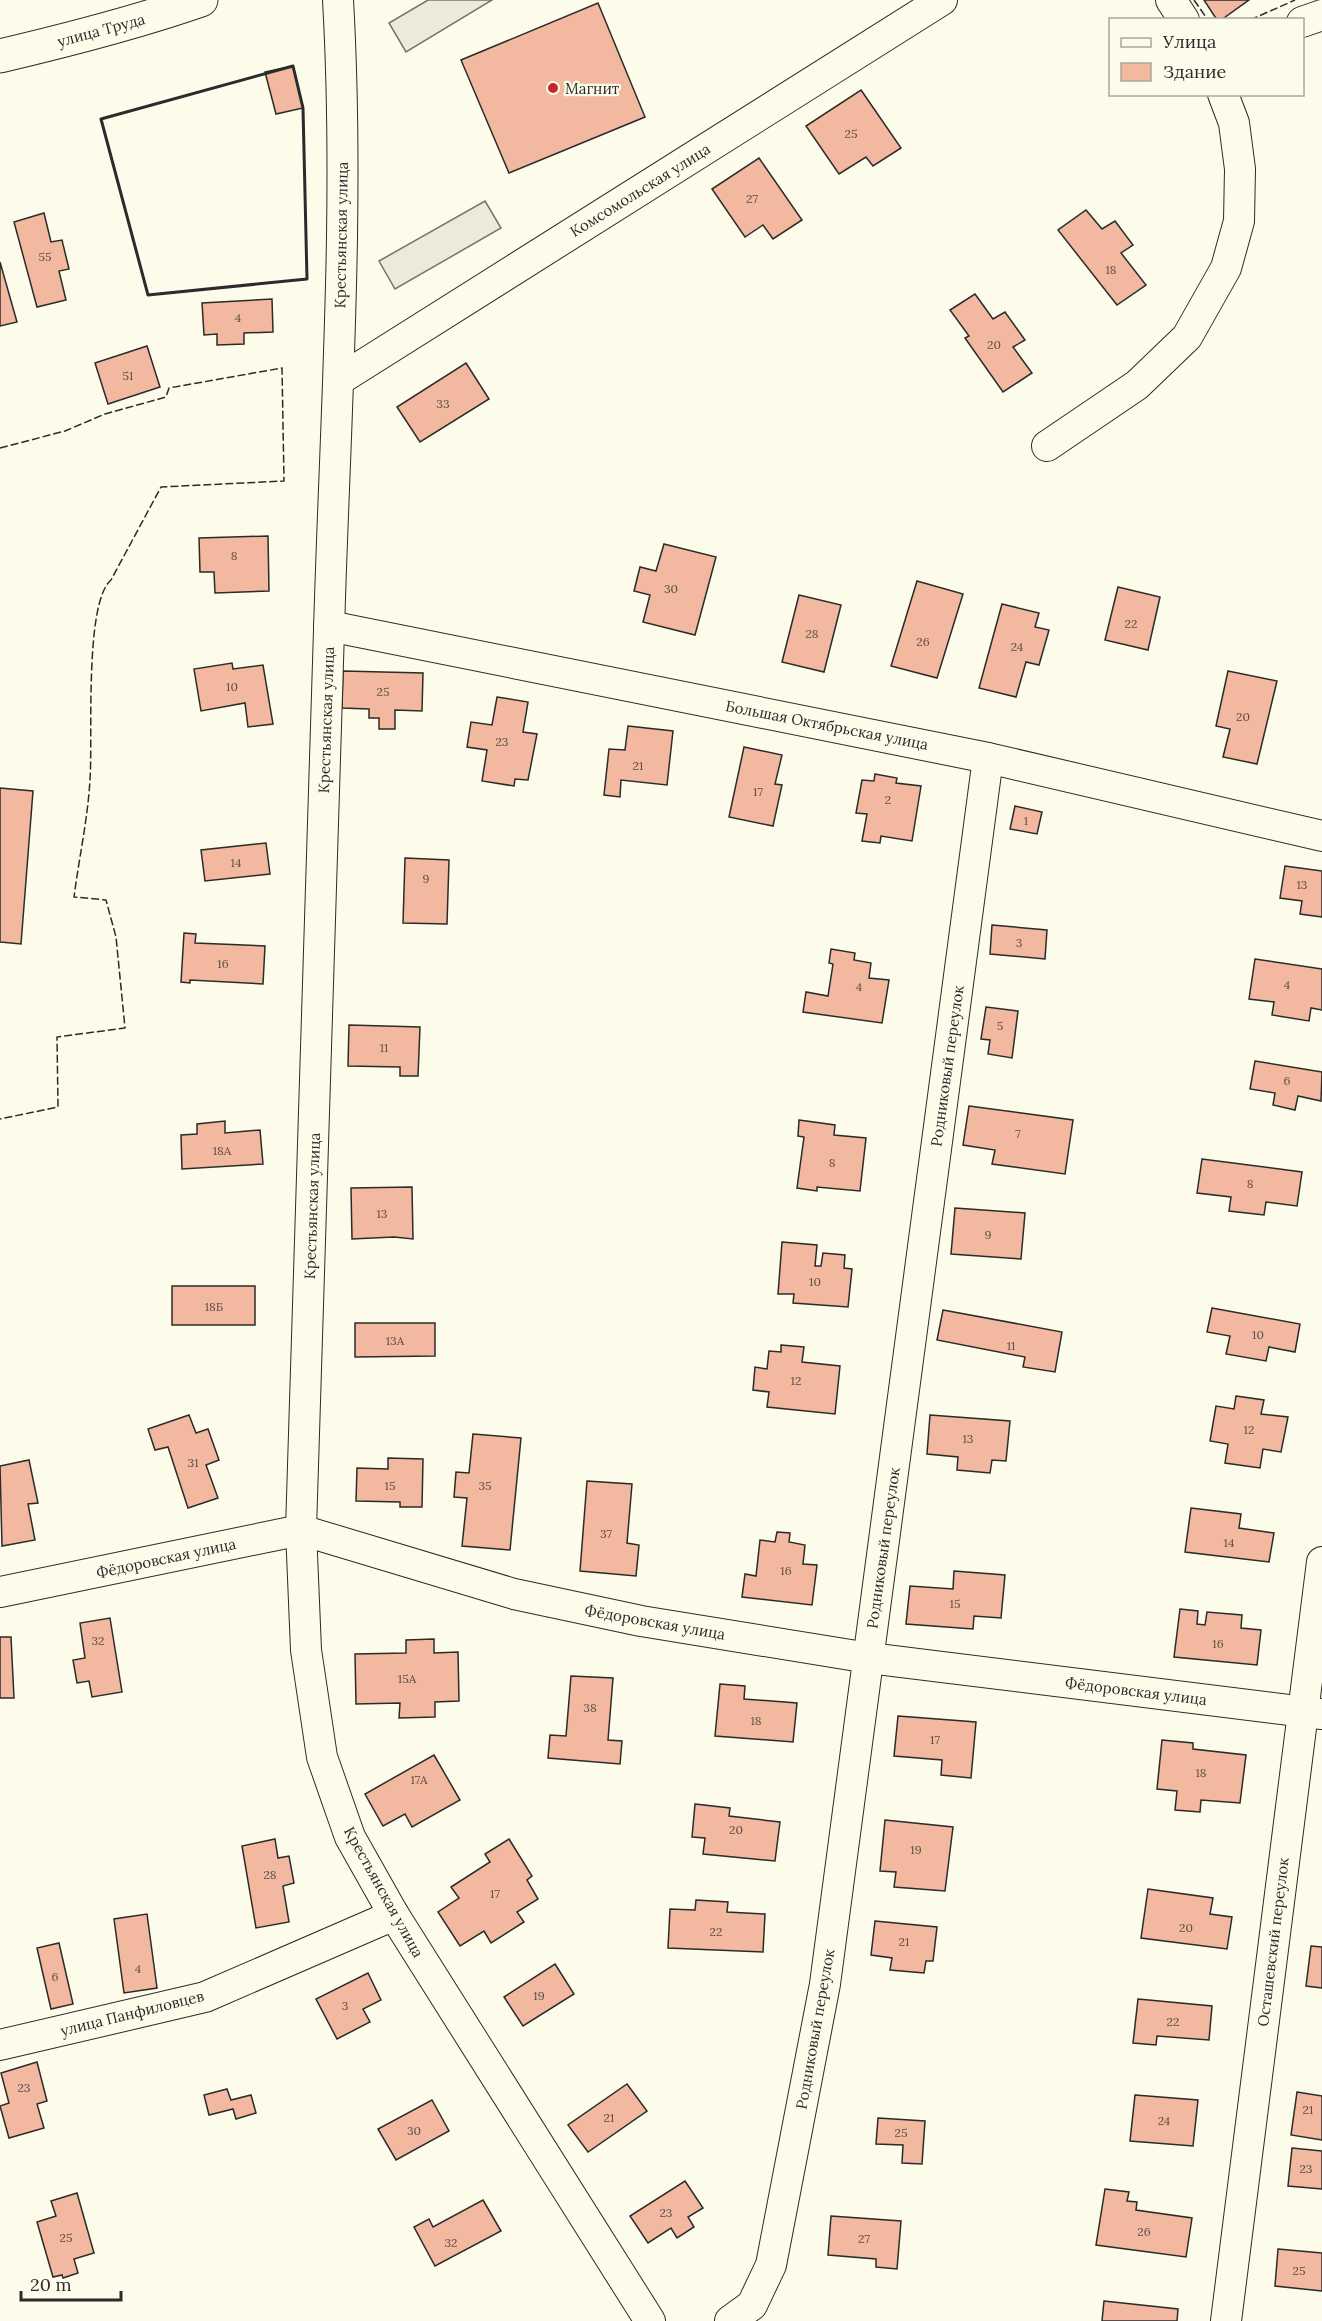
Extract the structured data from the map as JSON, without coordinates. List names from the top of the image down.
{
  "streets": {
    "street": [
      "улица Труда",
      "Комсомольская улица",
      "Крестьянская улица",
      "Большая Октябрьская улица",
      "Родниковый переулок",
      "Фёдоровская улица",
      "Осташевский переулок",
      "улица Панфиловцев"
    ]
  },
  "crossings": [
    ["Комсомольская улица", "Крестьянская улица"],
    ["Крестьянская улица", "Большая Октябрьская улица"],
    ["Крестьянская улица", "Фёдоровская улица"],
    ["Крестьянская улица", "улица Панфиловцев"],
    ["Большая Октябрьская улица", "Родниковый переулок"],
    ["Родниковый переулок", "Фёдоровская улица"],
    ["Фёдоровская улица", "Осташевский переулок"]
  ],
  "places": ["Магнит"],
  "house_numbers": [
    "25",
    "27",
    "55",
    "18",
    "4",
    "20",
    "51",
    "33",
    "8",
    "30",
    "22",
    "28",
    "26",
    "24",
    "10",
    "25",
    "20",
    "23",
    "21",
    "17",
    "2",
    "1",
    "14",
    "9",
    "13",
    "3",
    "16",
    "4",
    "4",
    "5",
    "11",
    "6",
    "7",
    "18А",
    "8",
    "8",
    "13",
    "9",
    "10",
    "18Б",
    "10",
    "13А",
    "11",
    "12",
    "12",
    "13",
    "31",
    "15",
    "35",
    "37",
    "14",
    "16",
    "15",
    "32",
    "16",
    "15А",
    "38",
    "18",
    "17",
    "18",
    "17А",
    "20",
    "19",
    "28",
    "17",
    "20",
    "22",
    "21",
    "4",
    "6",
    "19",
    "3",
    "22",
    "23",
    "21",
    "21",
    "24",
    "30",
    "25",
    "23",
    "23",
    "26",
    "25",
    "27",
    "32",
    "25"
  ],
  "legend": ["Улица", "Здание"],
  "scale_bar": "20 m"
}
